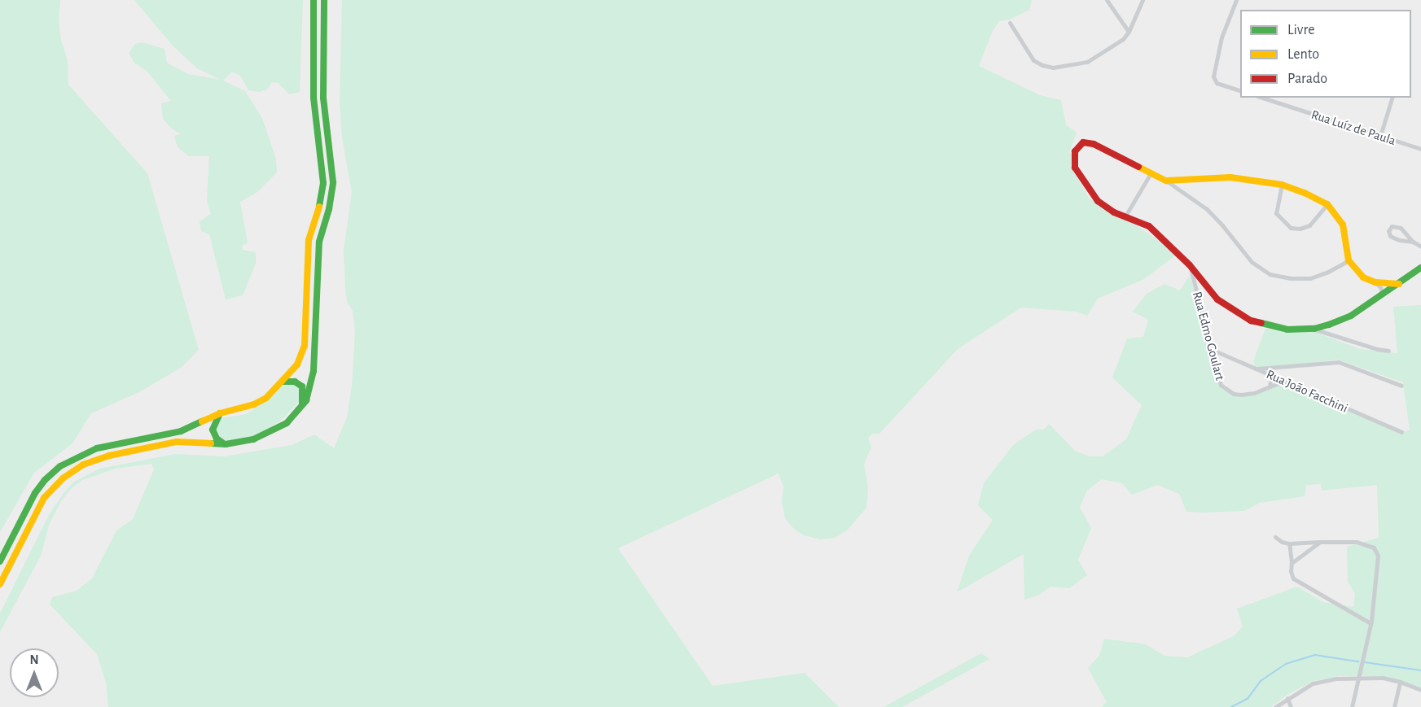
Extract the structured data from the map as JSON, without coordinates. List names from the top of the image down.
{
  "streets": {
    "street": ["Rua Luíz de Paula", "Rua Edmo Goulart", "Rua João Facchini"]
  },
  "crossings": [
    ["Rua Edmo Goulart", "Rua João Facchini"]
  ],
  "legend": ["Livre", "Lento", "Parado"],
  "north": "top"
}
